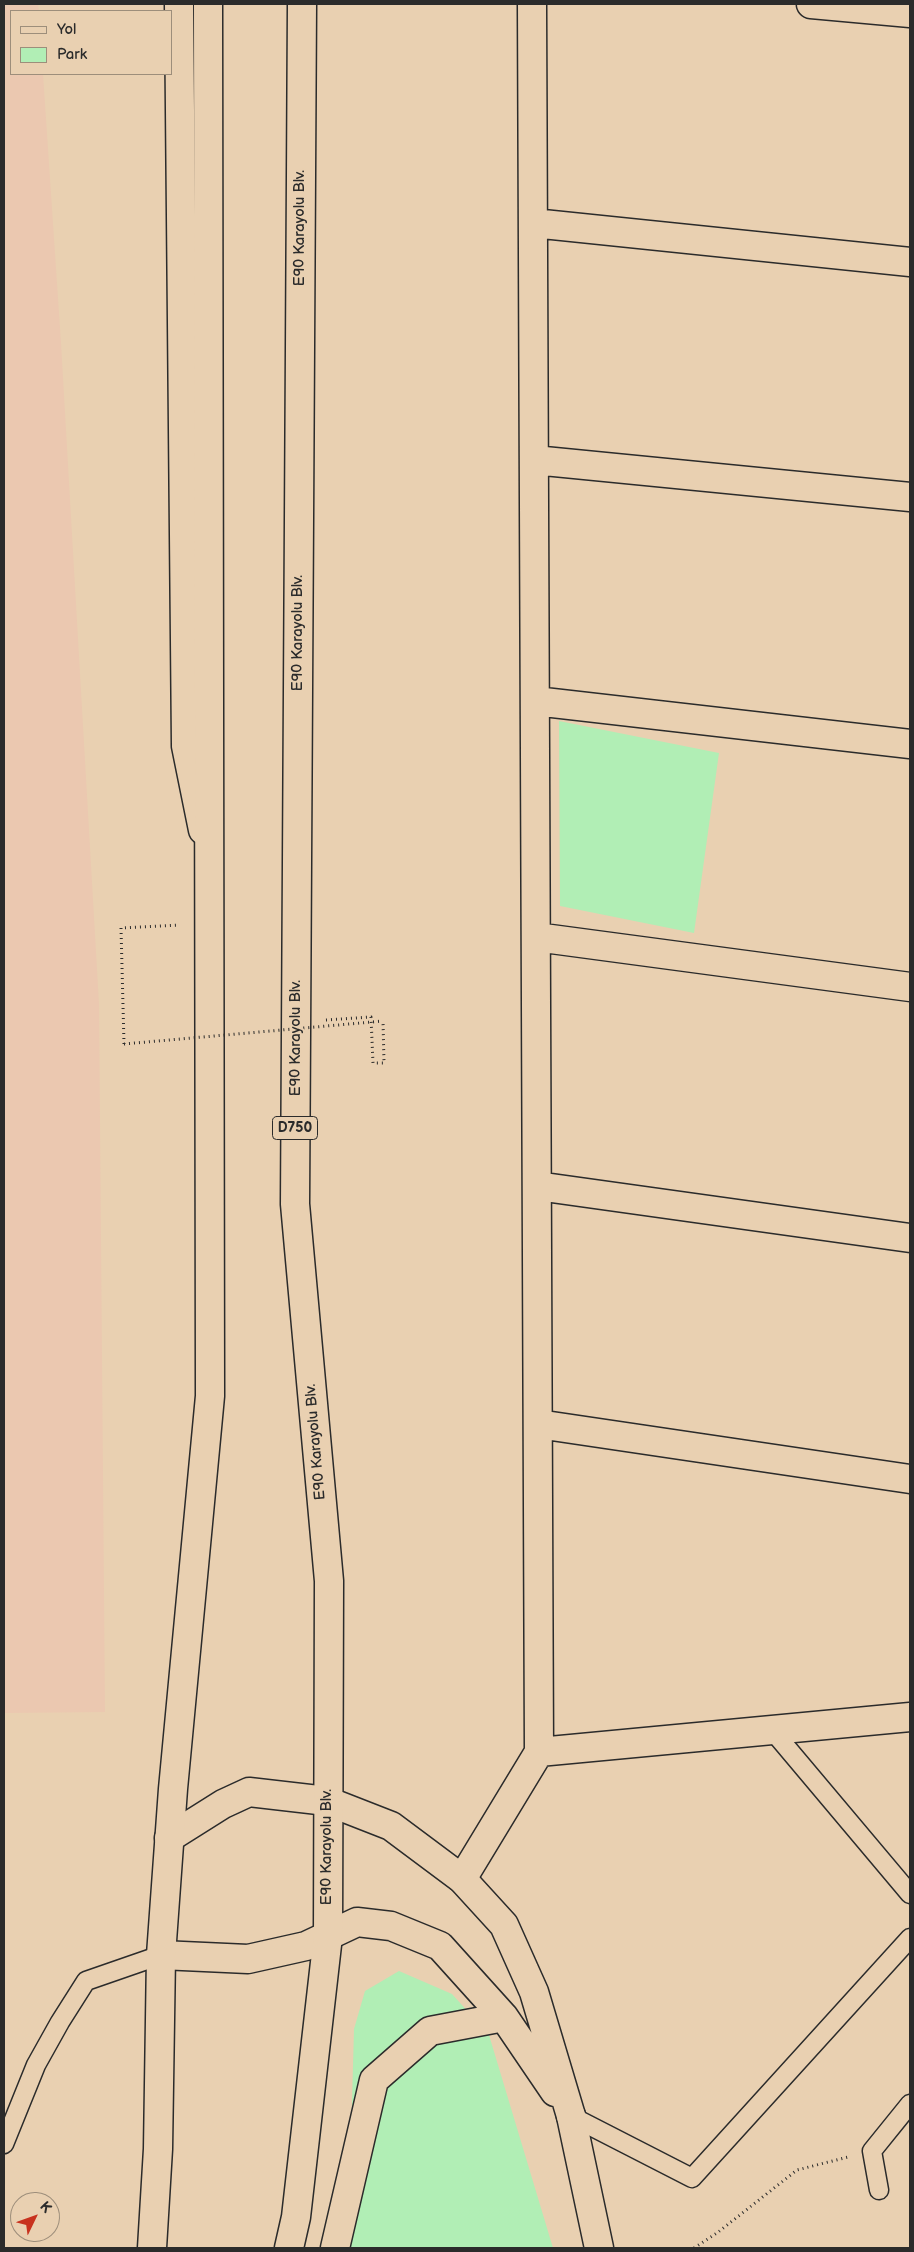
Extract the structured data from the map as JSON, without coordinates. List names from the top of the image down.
{
  "streets": {
    "main road": ["E90 Karayolu Blv.", "D750"]
  },
  "legend": ["Yol", "Park"],
  "north": "top right"
}
